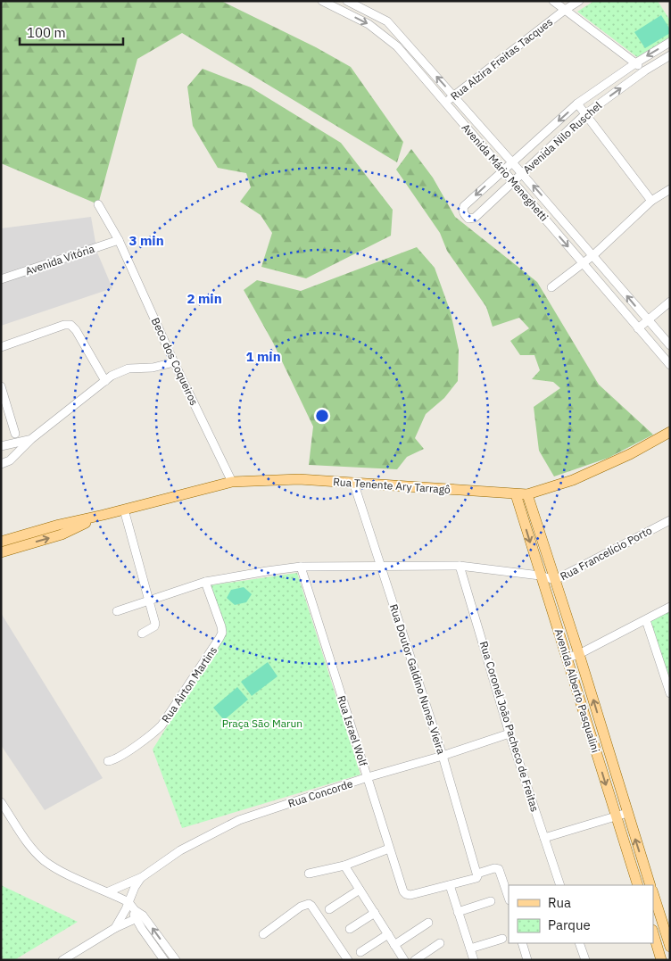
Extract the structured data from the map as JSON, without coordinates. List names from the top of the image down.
{
  "streets": {
    "main road": ["Rua Tenente Ary Tarragô", "Avenida Alberto Pasqualini"],
    "street": [
      "Rua Alzira Freitas Tacques",
      "Avenida Nilo Ruschel",
      "Avenida Mário Meneghetti",
      "Avenida Vitória",
      "Beco dos Coqueiros",
      "Rua Francelício Porto",
      "Rua Doutor Galdino Nunes Vieira",
      "Rua Airton Martins",
      "Rua Coronel João Pacheco de Freitas",
      "Rua Israel Wolf",
      "Rua Concorde"
    ]
  },
  "crossings": [
    ["Rua Alzira Freitas Tacques", "Avenida Mário Meneghetti"],
    ["Avenida Nilo Ruschel", "Avenida Mário Meneghetti"],
    ["Avenida Vitória", "Beco dos Coqueiros"],
    ["Beco dos Coqueiros", "Rua Tenente Ary Tarragô"],
    ["Rua Tenente Ary Tarragô", "Rua Doutor Galdino Nunes Vieira"],
    ["Rua Tenente Ary Tarragô", "Avenida Alberto Pasqualini"],
    ["Rua Francelício Porto", "Rua Doutor Galdino Nunes Vieira"],
    ["Rua Francelício Porto", "Rua Airton Martins"],
    ["Rua Francelício Porto", "Avenida Alberto Pasqualini"],
    ["Rua Francelício Porto", "Rua Coronel João Pacheco de Freitas"],
    ["Rua Francelício Porto", "Rua Israel Wolf"],
    ["Rua Doutor Galdino Nunes Vieira", "Rua Concorde"],
    ["Rua Coronel João Pacheco de Freitas", "Rua Concorde"],
    ["Rua Israel Wolf", "Rua Concorde"]
  ],
  "parks": ["Praça São Marun"],
  "legend": ["Rua", "Parque"],
  "scale_bar": "100 m",
  "rings": ["3 min", "2 min", "1 min"]
}
